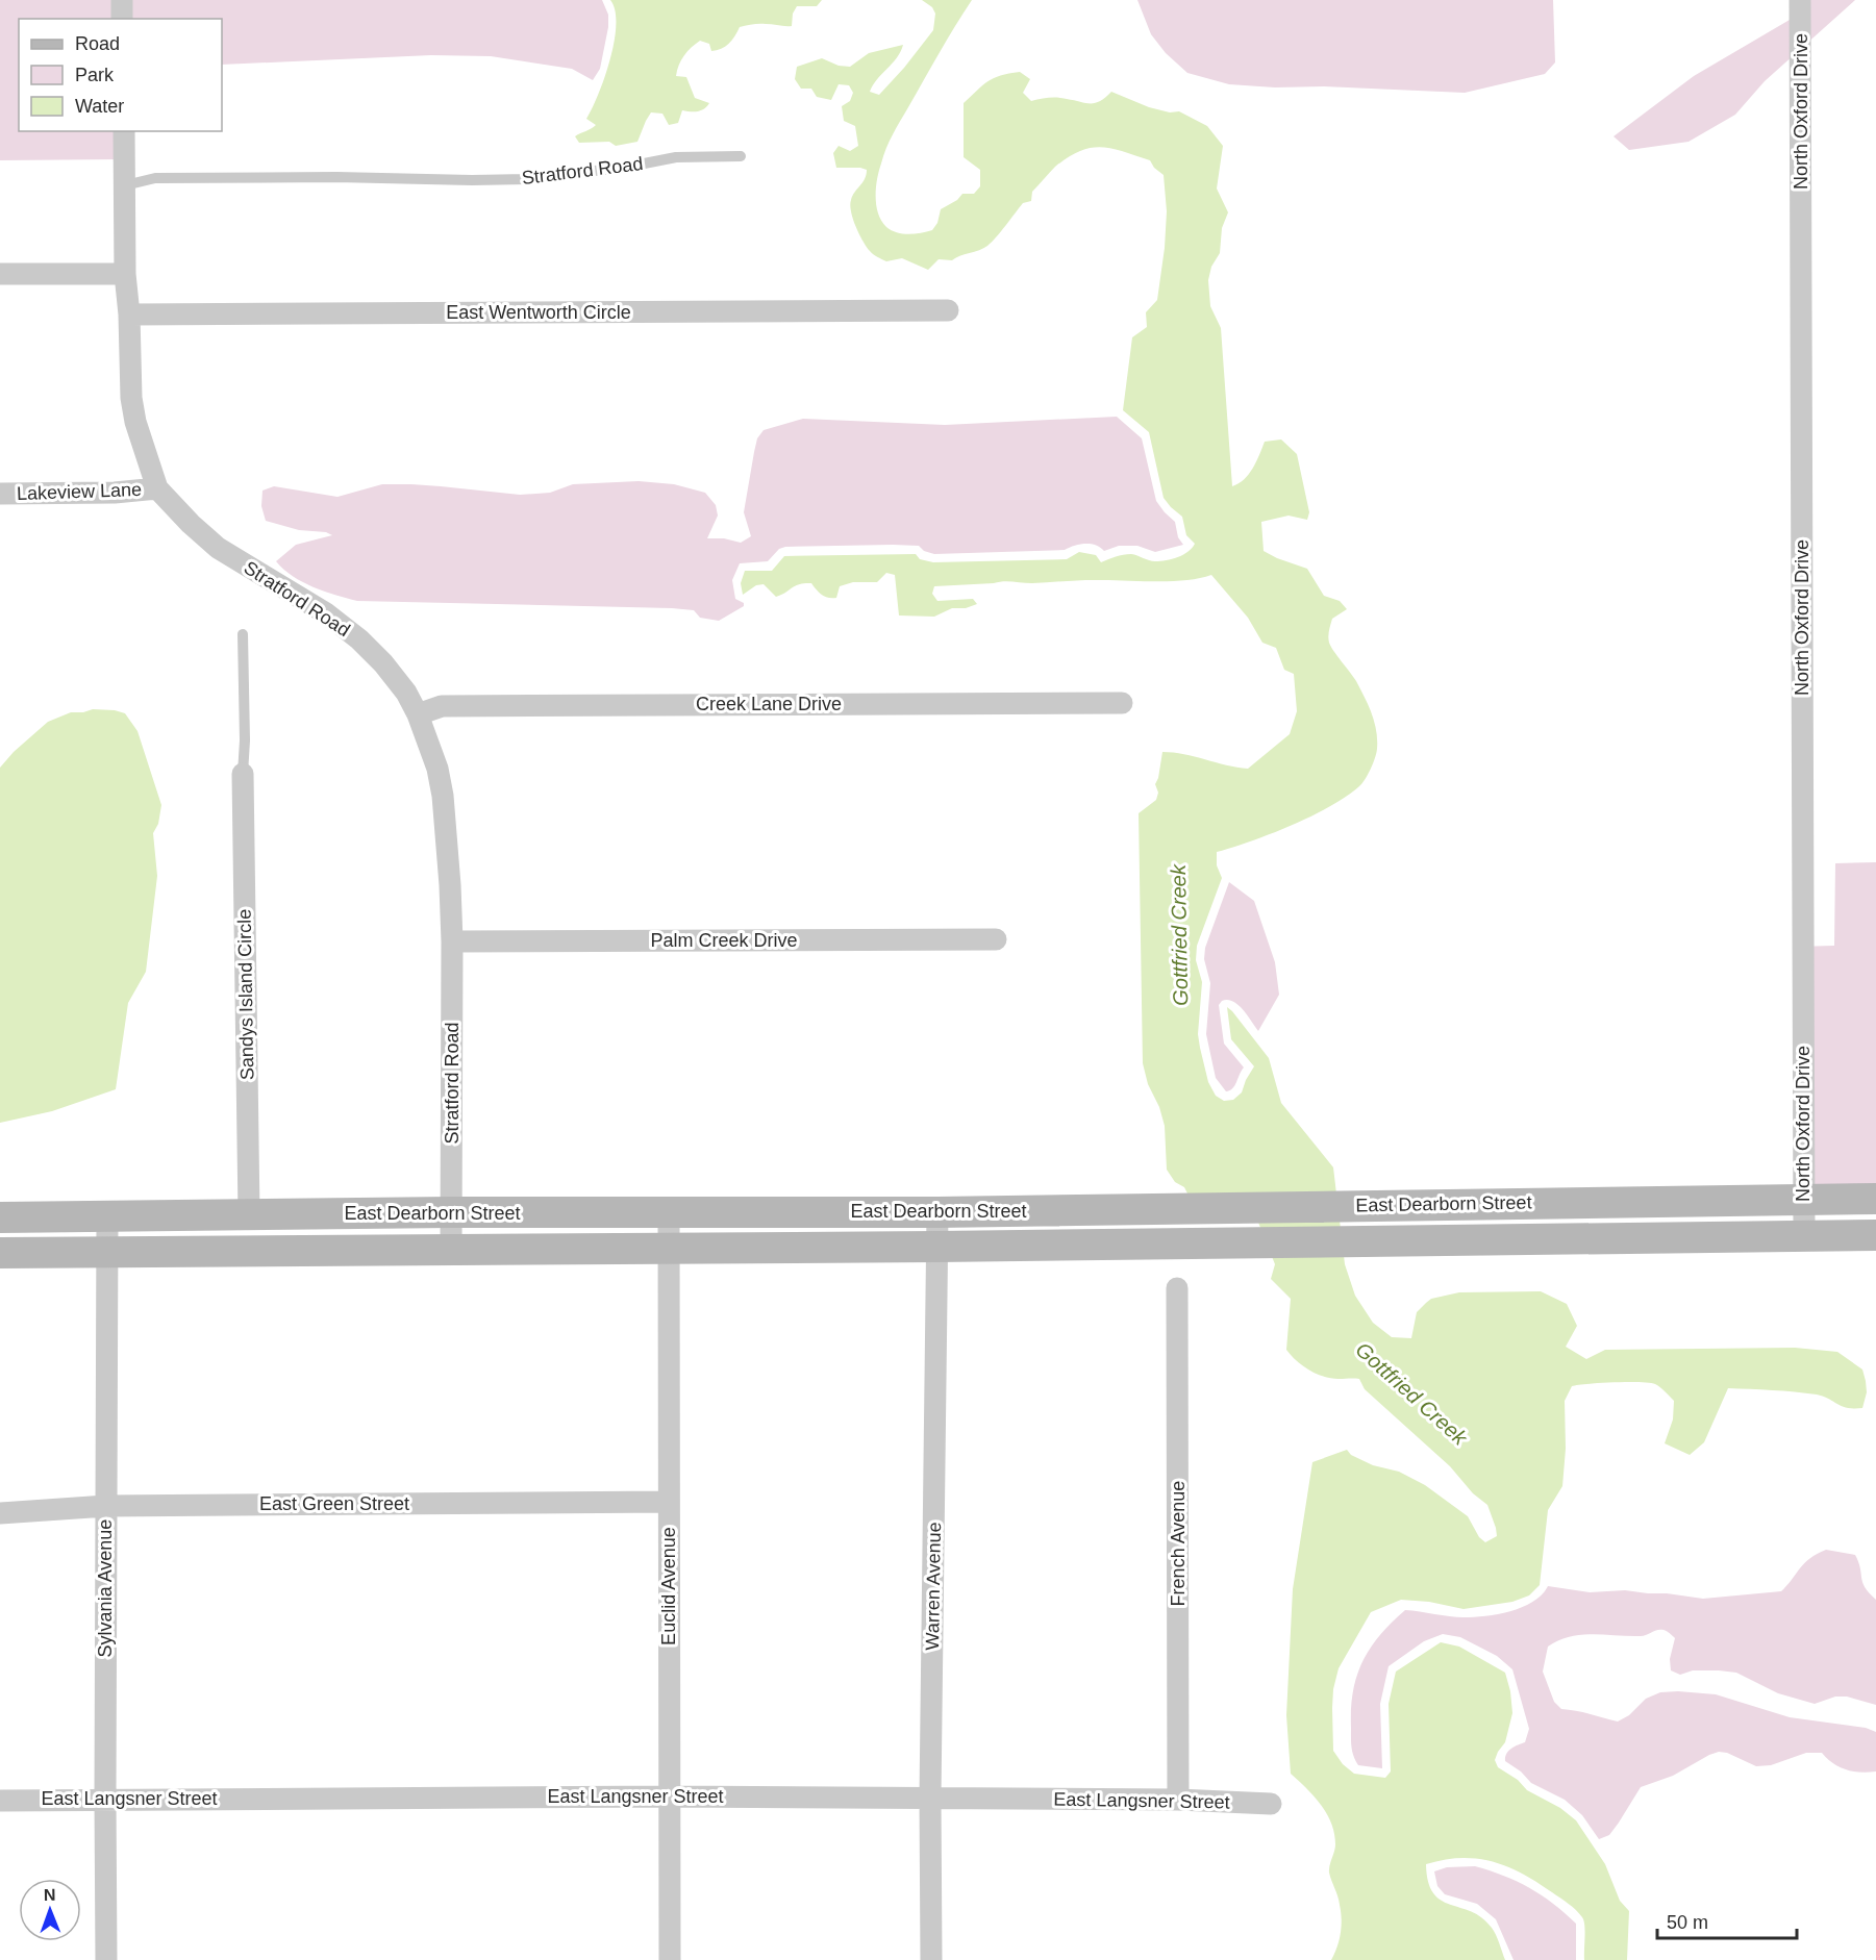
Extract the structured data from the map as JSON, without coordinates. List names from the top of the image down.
{
  "streets": {
    "main road": ["East Dearborn Street"],
    "street": [
      "North Oxford Drive",
      "Stratford Road",
      "East Wentworth Circle",
      "Lakeview Lane",
      "Creek Lane Drive",
      "Palm Creek Drive",
      "Sandys Island Circle",
      "East Green Street",
      "French Avenue",
      "Euclid Avenue",
      "Warren Avenue",
      "Sylvania Avenue",
      "East Langsner Street"
    ]
  },
  "crossings": [
    ["North Oxford Drive", "East Dearborn Street"],
    ["Stratford Road", "East Wentworth Circle"],
    ["Stratford Road", "Lakeview Lane"],
    ["Stratford Road", "Creek Lane Drive"],
    ["Stratford Road", "Palm Creek Drive"],
    ["Stratford Road", "East Dearborn Street"],
    ["Sandys Island Circle", "East Dearborn Street"],
    ["East Dearborn Street", "Euclid Avenue"],
    ["East Dearborn Street", "Warren Avenue"],
    ["East Dearborn Street", "Sylvania Avenue"],
    ["East Green Street", "Euclid Avenue"],
    ["East Green Street", "Sylvania Avenue"],
    ["French Avenue", "East Langsner Street"],
    ["Euclid Avenue", "East Langsner Street"],
    ["Warren Avenue", "East Langsner Street"],
    ["Sylvania Avenue", "East Langsner Street"]
  ],
  "water": ["Gottfried Creek"],
  "legend": ["Road", "Park", "Water"],
  "scale_bar": "50 m",
  "north": "top"
}
